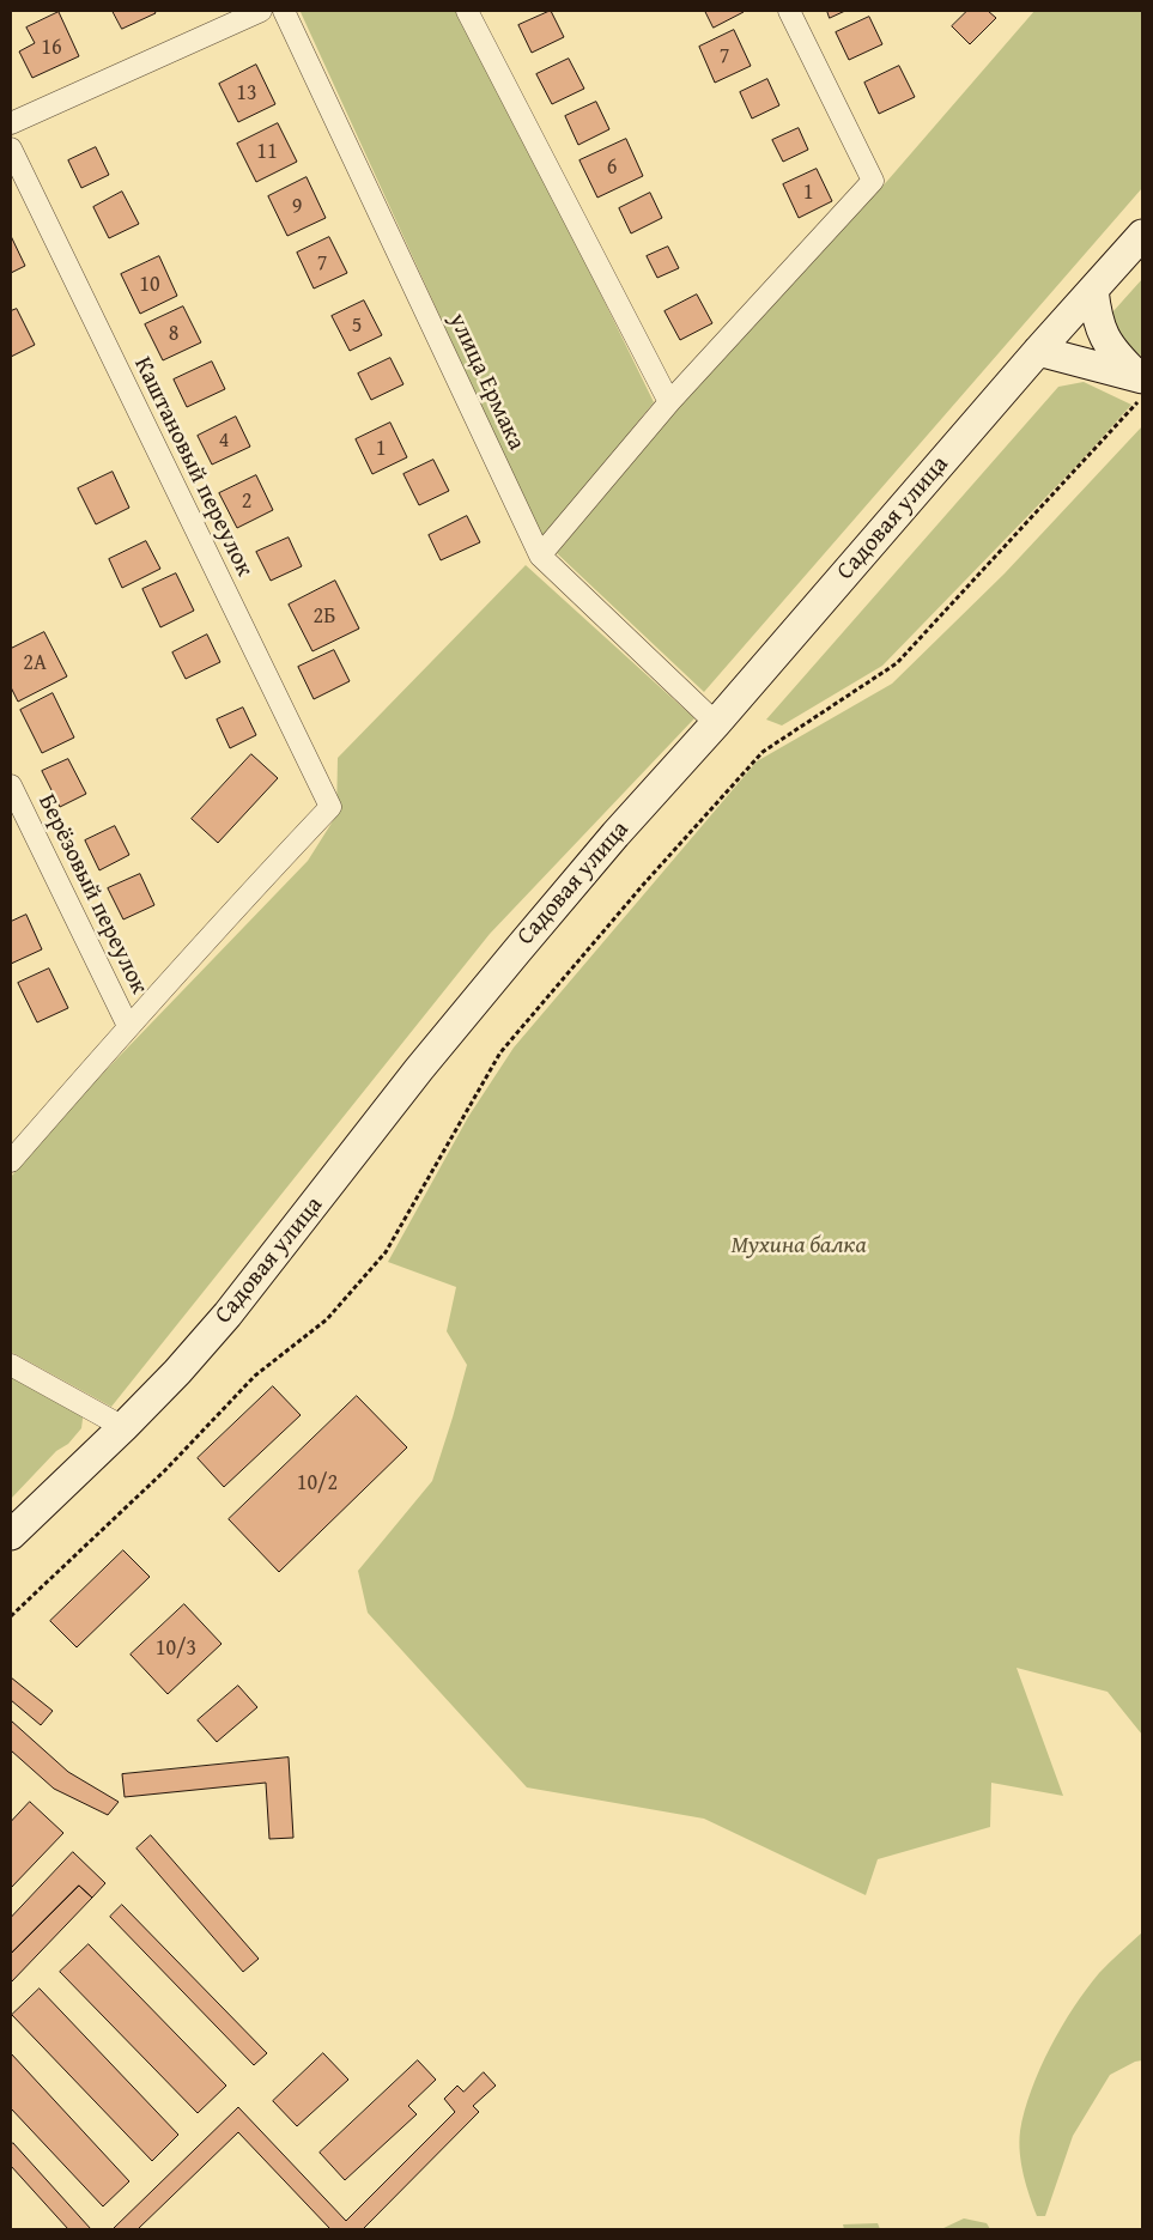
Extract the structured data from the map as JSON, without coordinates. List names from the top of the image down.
{
  "streets": {
    "main road": ["Садовая улица"],
    "street": ["улица Ермака", "Каштановый переулок", "Берёзовый переулок"]
  },
  "crossings": [
    ["улица Ермака", "Садовая улица"],
    ["Каштановый переулок", "Берёзовый переулок"]
  ],
  "parks": ["Мухина балка"],
  "house_numbers": [
    "16",
    "7",
    "13",
    "11",
    "6",
    "1",
    "9",
    "7",
    "10",
    "5",
    "8",
    "4",
    "1",
    "2",
    "2Б",
    "2А",
    "10/2",
    "10/3"
  ]
}
